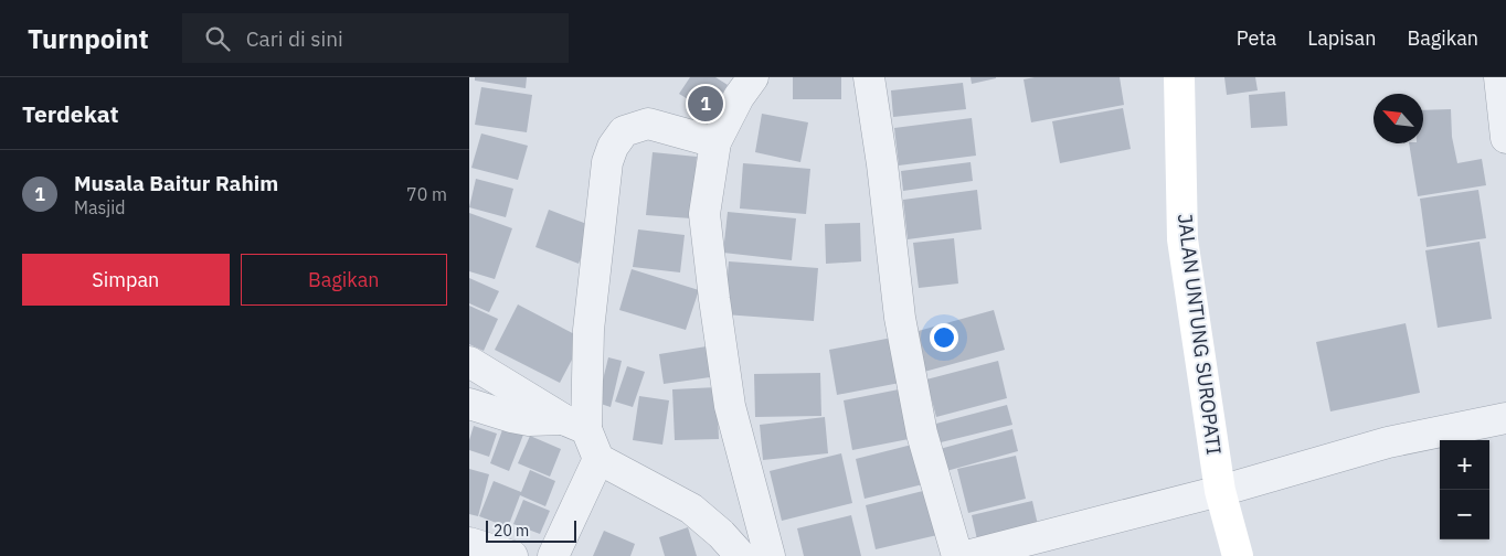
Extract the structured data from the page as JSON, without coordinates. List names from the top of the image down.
{
  "streets": {
    "main road": ["JALAN UNTUNG SUROPATI"]
  },
  "scale_bar": "20 m",
  "north": "top left",
  "page": {
    "header": "Turnpoint",
    "search": "Cari di sini",
    "nav": ["Peta", "Lapisan", "Bagikan"],
    "heading": "Terdekat",
    "pins": "1",
    "list": [
      {
        "mark": "1",
        "name": "Musala Baitur Rahim",
        "note": "Masjid",
        "value": "70 m"
      }
    ],
    "buttons": ["Simpan", "Bagikan"],
    "map_buttons": ["+", "−"],
    "scale": "20 m"
  }
}
